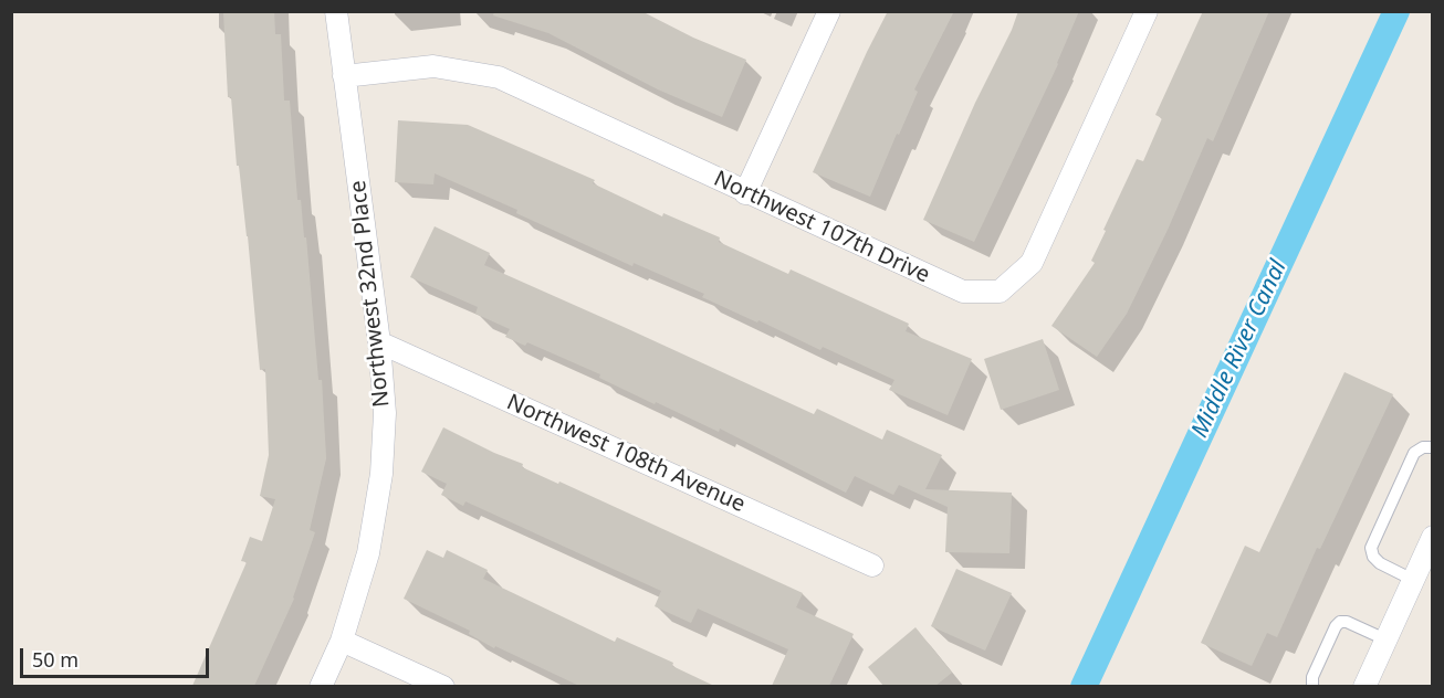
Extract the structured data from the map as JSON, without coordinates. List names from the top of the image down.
{
  "streets": {
    "street": ["Northwest 107th Drive", "Northwest 32nd Place", "Northwest 108th Avenue"]
  },
  "crossings": [
    ["Northwest 107th Drive", "Northwest 32nd Place"],
    ["Northwest 32nd Place", "Northwest 108th Avenue"]
  ],
  "water": ["Middle River Canal"],
  "scale_bar": "50 m"
}
